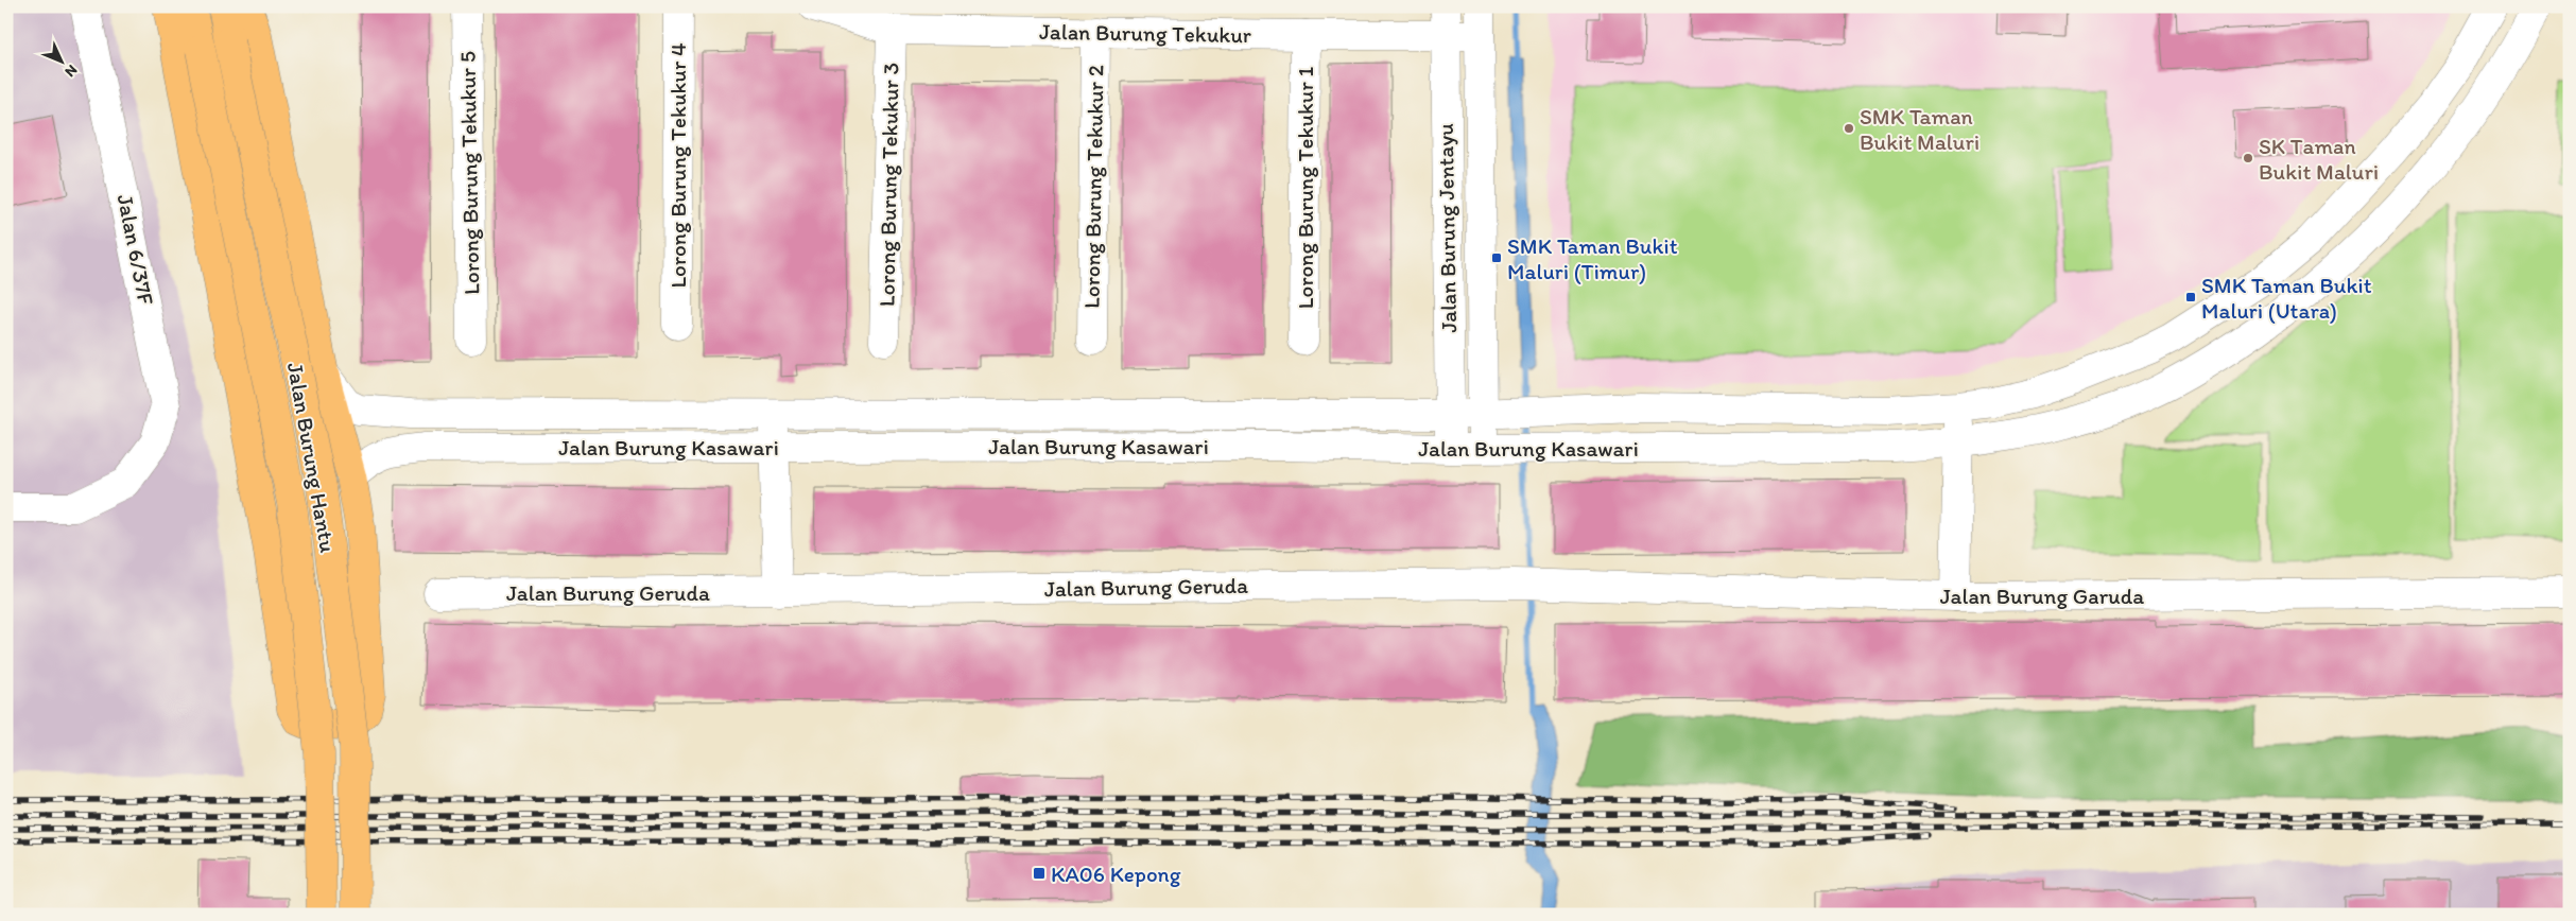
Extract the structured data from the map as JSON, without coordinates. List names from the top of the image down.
{
  "streets": {
    "main road": ["Jalan Burung Hantu"],
    "street": [
      "Jalan Burung Tekukur",
      "Lorong Burung Tekukur 4",
      "Lorong Burung Tekukur 5",
      "Lorong Burung Tekukur 3",
      "Lorong Burung Tekukur 2",
      "Lorong Burung Tekukur 1",
      "Jalan Burung Jentayu",
      "Jalan 6/37F",
      "Jalan Burung Kasawari",
      "Jalan Burung Geruda",
      "Jalan Burung Garuda"
    ]
  },
  "crossings": [
    ["Jalan Burung Tekukur", "Lorong Burung Tekukur 3"],
    ["Jalan Burung Tekukur", "Lorong Burung Tekukur 2"],
    ["Jalan Burung Tekukur", "Lorong Burung Tekukur 1"],
    ["Jalan Burung Tekukur", "Jalan Burung Jentayu"],
    ["Jalan Burung Jentayu", "Jalan Burung Kasawari"],
    ["Jalan Burung Geruda", "Jalan Burung Garuda"]
  ],
  "places": {
    "other": ["SMK Taman Bukit Maluri", "SK Taman Bukit Maluri"],
    "transit": ["SMK Taman Bukit Maluri (Timur)", "SMK Taman Bukit Maluri (Utara)", "KA06 Kepong"]
  },
  "north": "bottom right"
}
